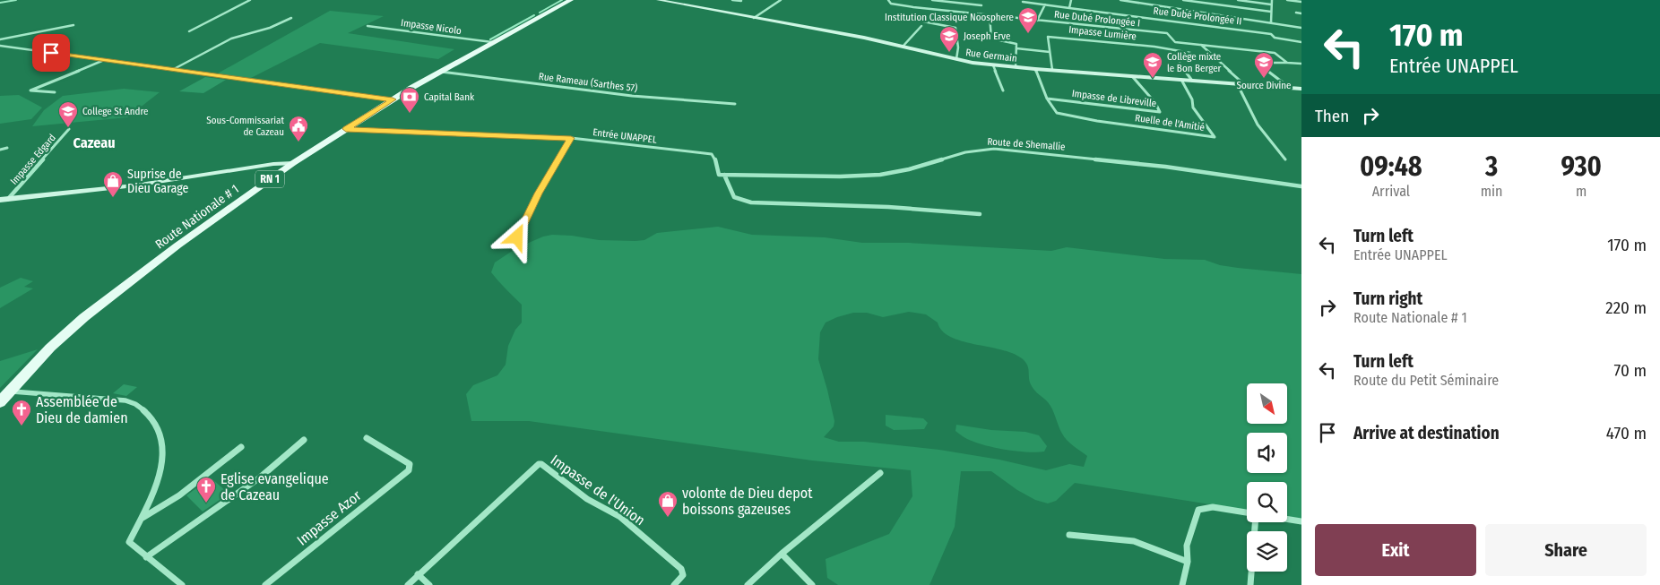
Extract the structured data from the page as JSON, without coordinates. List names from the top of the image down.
{
  "streets": {
    "main road": ["RN 1", "Route Nationale # 1"],
    "street": [
      "Rue Dubé Prolongée II",
      "Rue Dubé Prolongée I",
      "Impasse Nicolo",
      "Impasse Lumière",
      "Rue Germain",
      "Rue Rameau (Sarthes 57)",
      "Impasse de Libreville",
      "Ruelle de l'Amitié",
      "Entrée UNAPPEL",
      "Route de Shemallie",
      "Impasse Edgard",
      "Impasse de l'Union",
      "Impasse Azor"
    ]
  },
  "crossings": [
    ["Impasse Nicolo", "Route Nationale # 1"],
    ["Impasse Lumière", "Rue Germain"],
    ["Rue Germain", "Impasse de Libreville"],
    ["Rue Germain", "Ruelle de l'Amitié"],
    ["Rue Rameau (Sarthes 57)", "Route Nationale # 1"],
    ["Impasse de Libreville", "Ruelle de l'Amitié"],
    ["Entrée UNAPPEL", "Route de Shemallie"],
    ["Entrée UNAPPEL", "Route Nationale # 1"]
  ],
  "districts": ["Cazeau"],
  "places": {
    "school or university": [
      "Institution Classique Noosphere",
      "Joseph Erve",
      "Collège mixte le Bon Berger",
      "Source Divine",
      "College St Andre"
    ],
    "bank": ["Capital Bank"],
    "public building": ["Sous-Commissariat de Cazeau"],
    "shop": ["Suprise de Dieu Garage", "volonte de Dieu depot boissons gazeuses"],
    "church": ["Assemblée de Dieu de damien", "Eglise evangelique de Cazeau"]
  },
  "north": "bottom right",
  "page": {
    "turn": ["170 m", "Entrée UNAPPEL"],
    "then": "Then",
    "eta": [
      "09:48",
      "Arrival",
      "3",
      "min",
      "930",
      "m"
    ],
    "list": [
      {
        "name": "Turn left",
        "note": "Entrée UNAPPEL",
        "value": "170 m"
      },
      {
        "name": "Turn right",
        "note": "Route Nationale # 1",
        "value": "220 m"
      },
      {
        "name": "Turn left",
        "note": "Route du Petit Séminaire",
        "value": "70 m"
      },
      {
        "name": "Arrive at destination",
        "value": "470 m"
      }
    ],
    "buttons": ["Exit", "Share"]
  }
}
